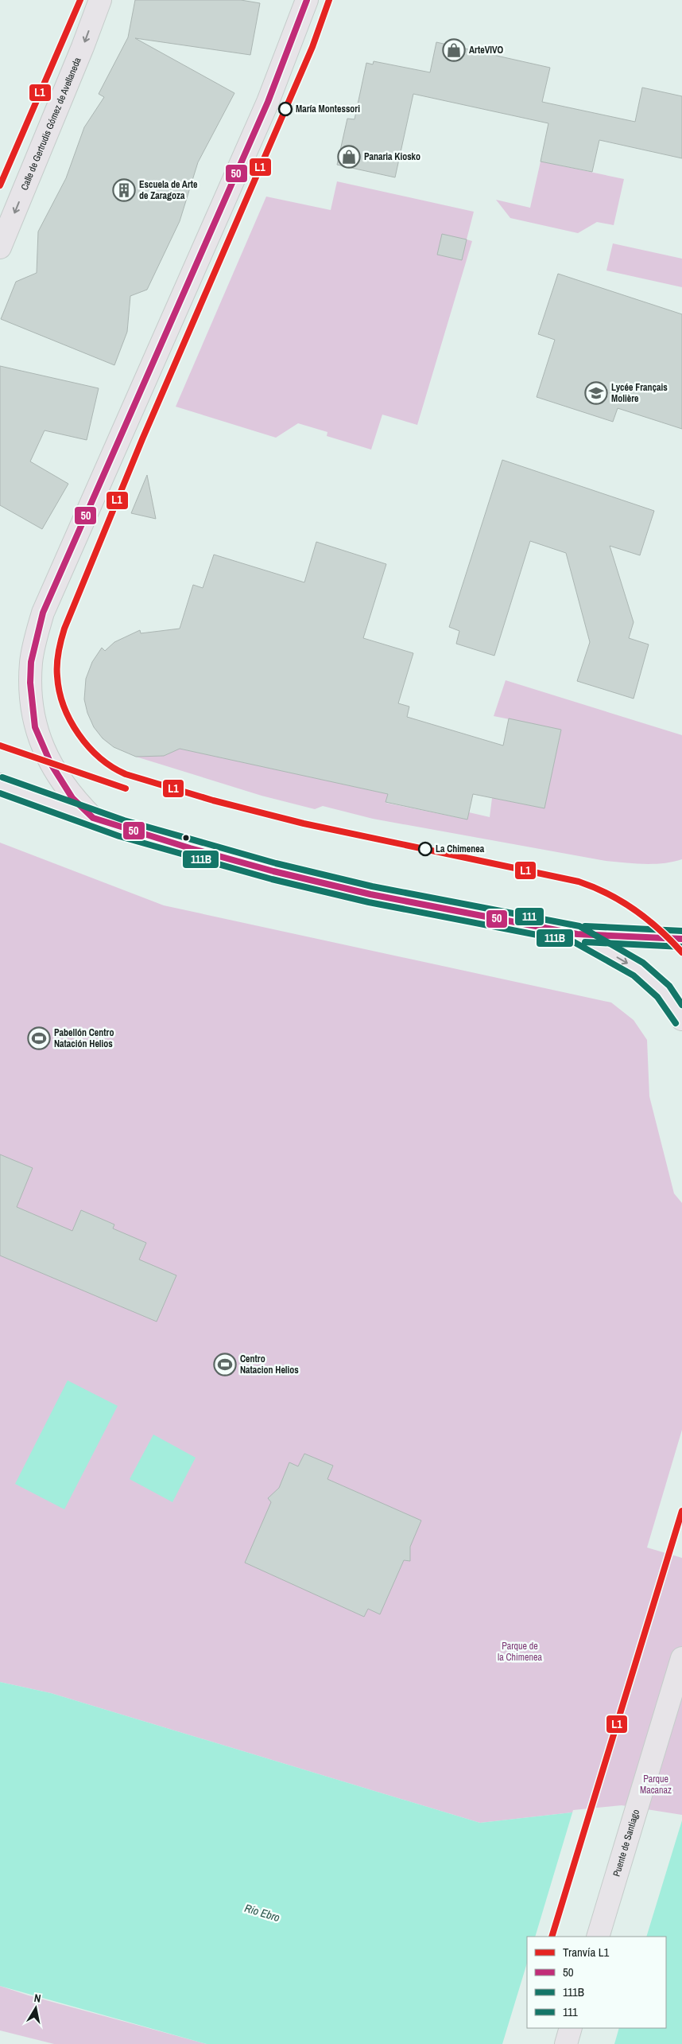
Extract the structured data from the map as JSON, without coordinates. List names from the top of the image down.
{
  "streets": {
    "main road": ["Calle de Gertrudis Gómez de Avellaneda", "Puente de Santiago"]
  },
  "water": ["Río Ebro"],
  "parks": ["Parque de la Chimenea", "Parque Macanaz"],
  "places": {
    "shop": ["ArteVIVO", "Panaria Kiosko"],
    "other": ["María Montessori", "La Chimenea"],
    "building": ["Escuela de Arte de Zaragoza"],
    "school or university": ["Lycée Français Molière"],
    "sports": ["Pabellón Centro Natación Helios", "Centro Natacion Helios"]
  },
  "lines": [
    "tram line L1",
    "transit line 50",
    "transit line 111",
    "transit line 111B"
  ],
  "legend": [
    "Tranvía L1",
    "50",
    "111B",
    "111"
  ],
  "north": "top"
}
